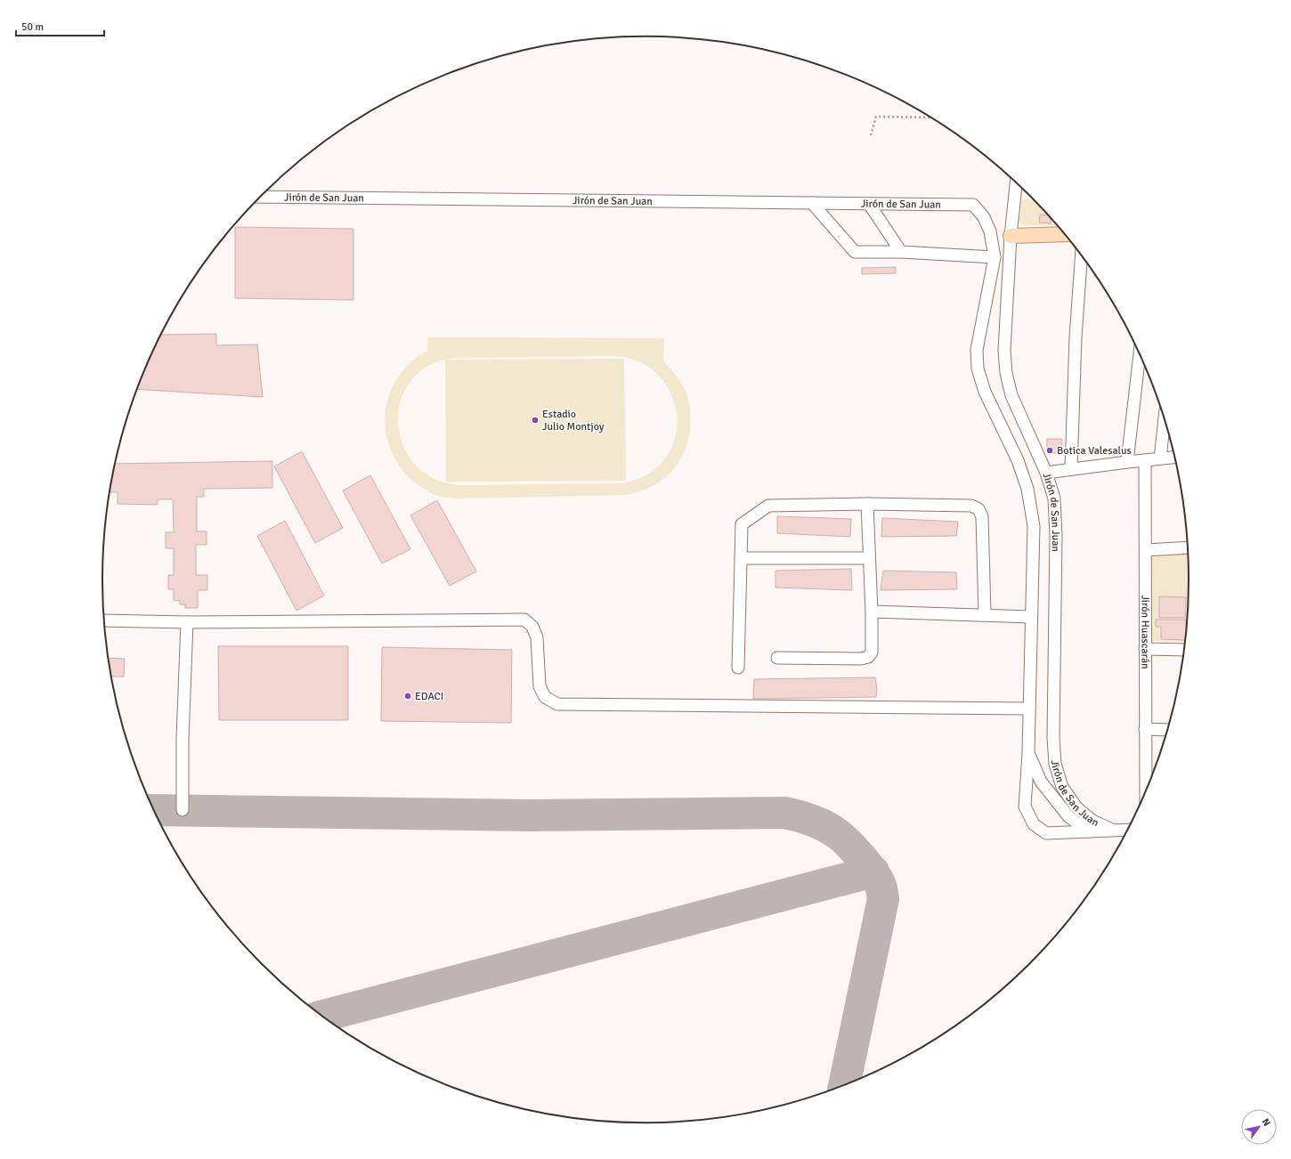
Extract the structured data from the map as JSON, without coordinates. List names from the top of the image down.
{
  "streets": {
    "street": ["Jirón de San Juan", "Jirón Huascarán"]
  },
  "places": ["Estadio Julio Montjoy", "Botica Valesalus", "EDACI"],
  "scale_bar": "50 m",
  "north": "top right"
}
